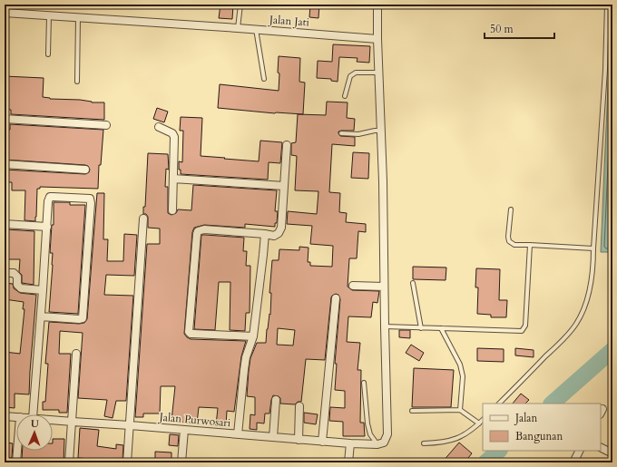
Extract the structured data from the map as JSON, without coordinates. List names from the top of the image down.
{
  "streets": {
    "street": ["Jalan Jati", "Jalan Purwosari"]
  },
  "legend": ["Jalan", "Bangunan"],
  "scale_bar": "50 m",
  "north": "top"
}
